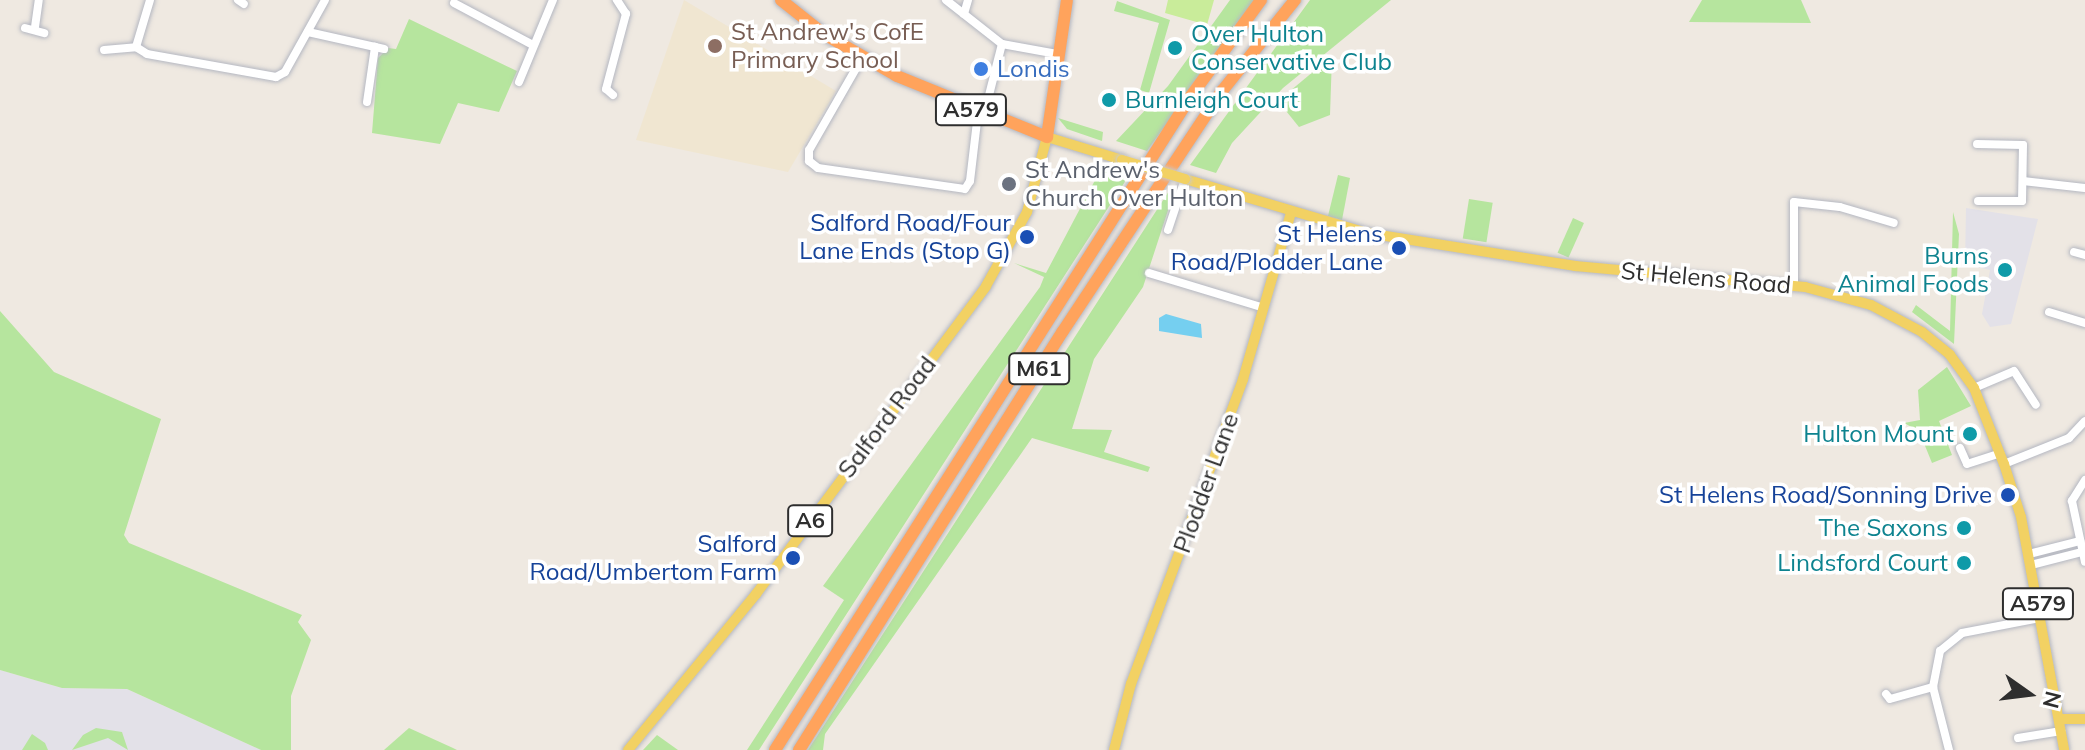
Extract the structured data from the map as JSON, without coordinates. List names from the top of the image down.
{
  "streets": {
    "highway": ["A579", "M61", "A6"],
    "main road": ["St Helens Road", "Salford Road", "Plodder Lane"]
  },
  "crossings": [
    ["A579", "St Helens Road"],
    ["A579", "Salford Road"],
    ["A579", "A6"],
    ["St Helens Road", "Salford Road"],
    ["St Helens Road", "Plodder Lane"],
    ["St Helens Road", "A6"],
    ["Salford Road", "A6"]
  ],
  "places": [
    "St Andrew's CofE Primary School",
    "Over Hulton Conservative Club",
    "Londis",
    "Burnleigh Court",
    "St Andrew's Church Over Hulton",
    "Salford Road/Four Lane Ends (Stop G)",
    "St Helens Road/Plodder Lane",
    "Burns Animal Foods",
    "Hulton Mount",
    "St Helens Road/Sonning Drive",
    "The Saxons",
    "Salford Road/Umbertom Farm",
    "Lindsford Court"
  ],
  "north": "right"
}
